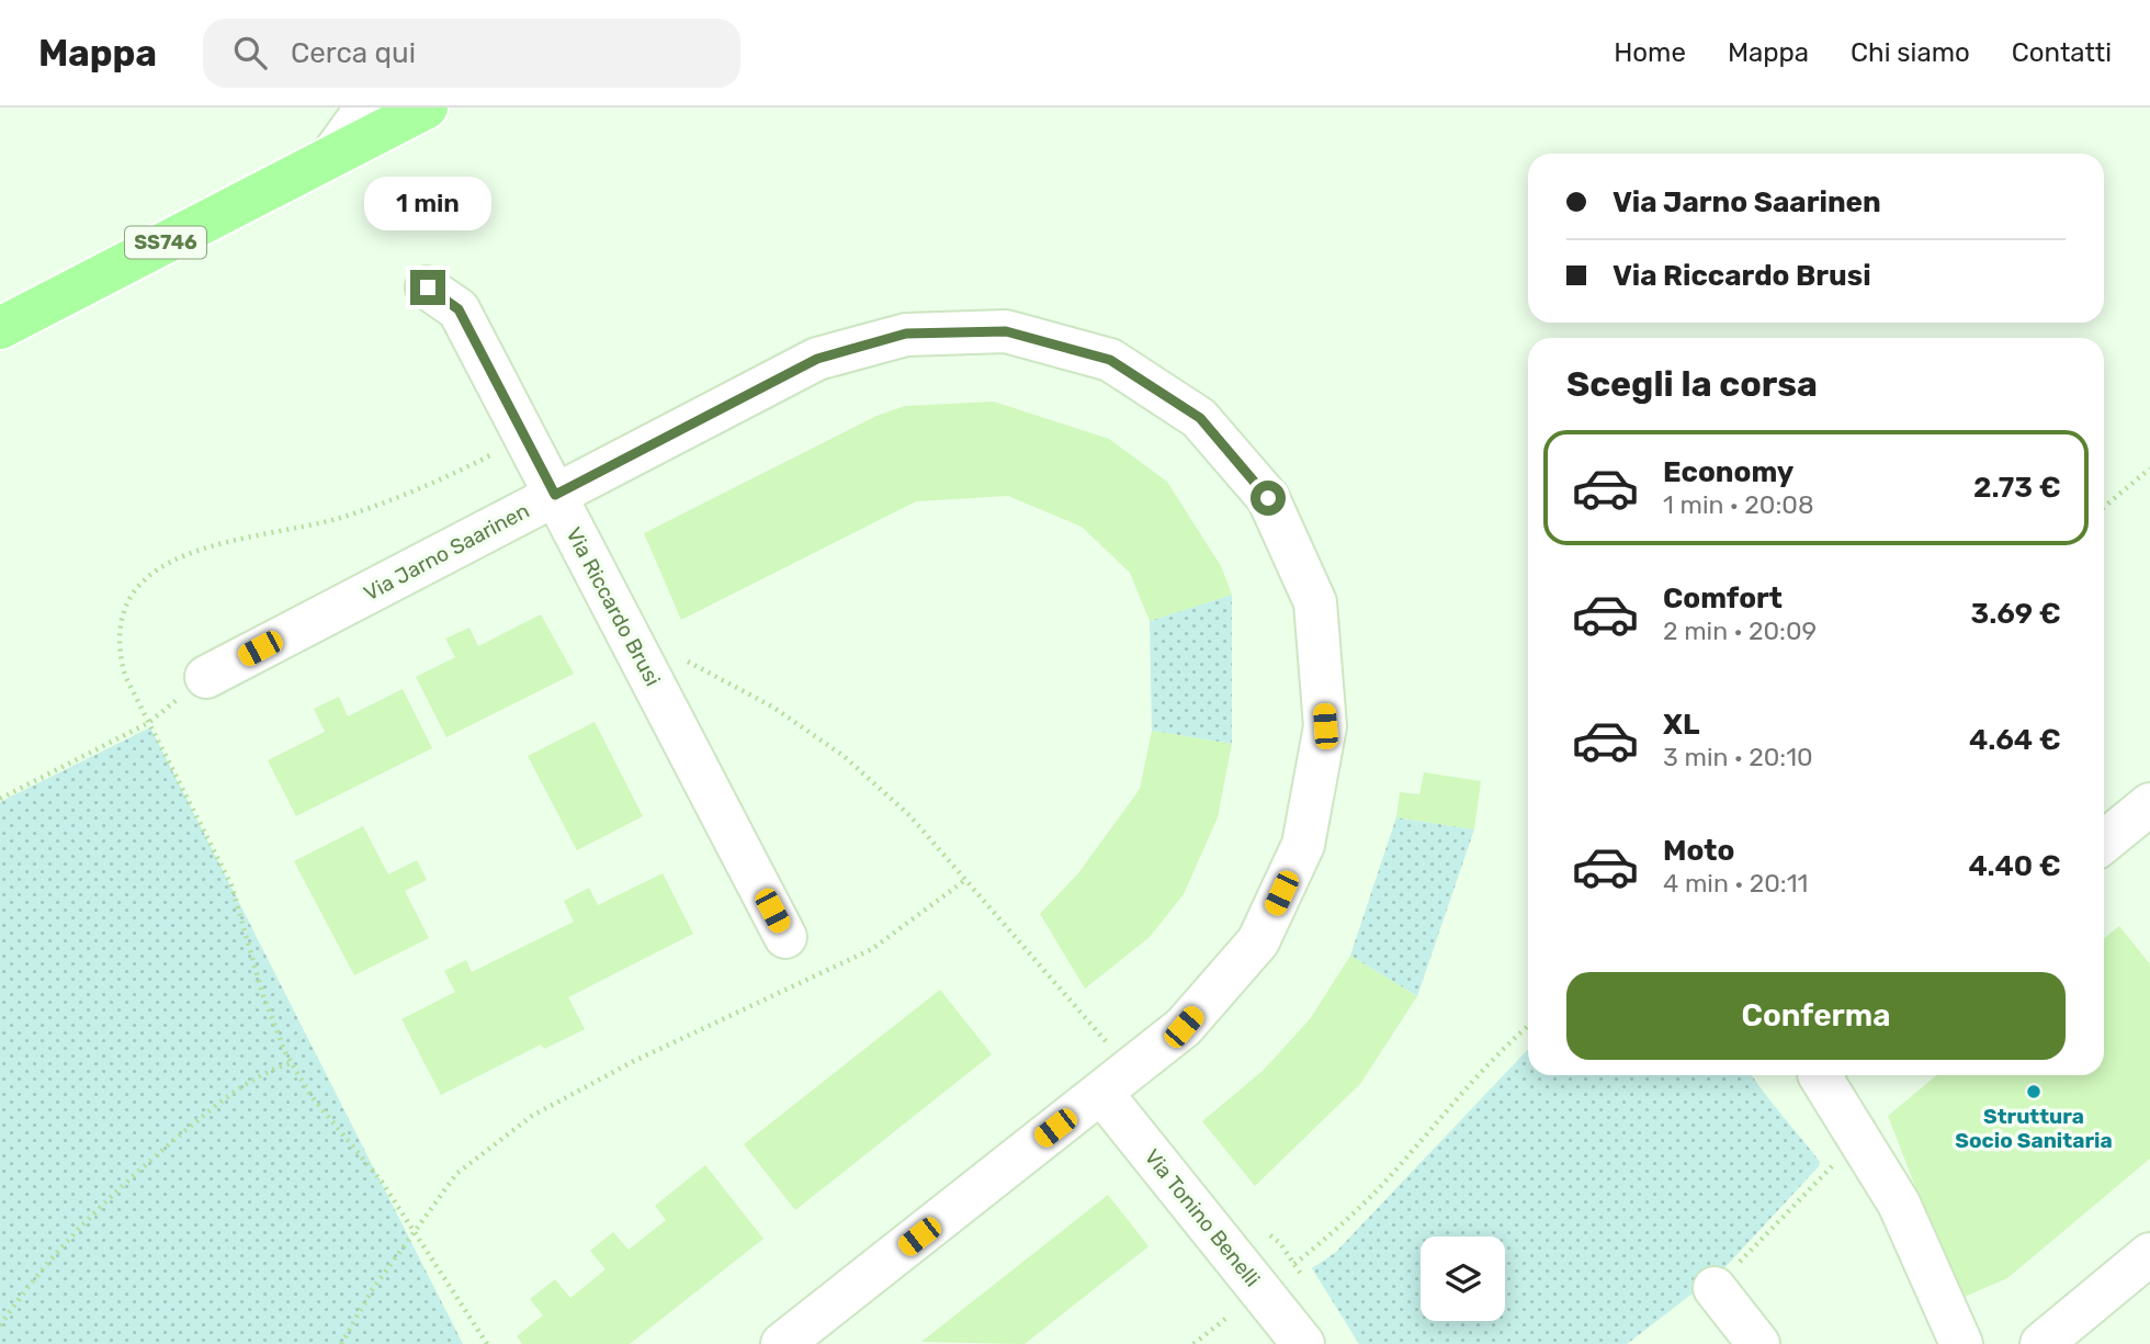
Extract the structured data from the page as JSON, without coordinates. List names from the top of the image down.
{
  "streets": {
    "main road": ["SS746"],
    "street": ["Via Jarno Saarinen", "Via Riccardo Brusi", "Via Tonino Benelli"]
  },
  "crossings": [
    ["Via Jarno Saarinen", "Via Riccardo Brusi"],
    ["Via Jarno Saarinen", "Via Tonino Benelli"]
  ],
  "places": ["Struttura Socio Sanitaria"],
  "page": {
    "header": "Mappa",
    "search": "Cerca qui",
    "nav": [
      "Home",
      "Mappa",
      "Chi siamo",
      "Contatti"
    ],
    "banner": ["Via Jarno Saarinen", "Via Riccardo Brusi"],
    "bubble": "1 min",
    "heading": "Scegli la corsa",
    "list": [
      {
        "name": "Economy",
        "note": "1 min · 20:08",
        "value": "2.73 €"
      },
      {
        "name": "Comfort",
        "note": "2 min · 20:09",
        "value": "3.69 €"
      },
      {
        "name": "XL",
        "note": "3 min · 20:10",
        "value": "4.64 €"
      },
      {
        "name": "Moto",
        "note": "4 min · 20:11",
        "value": "4.40 €"
      }
    ],
    "buttons": "Conferma"
  }
}
